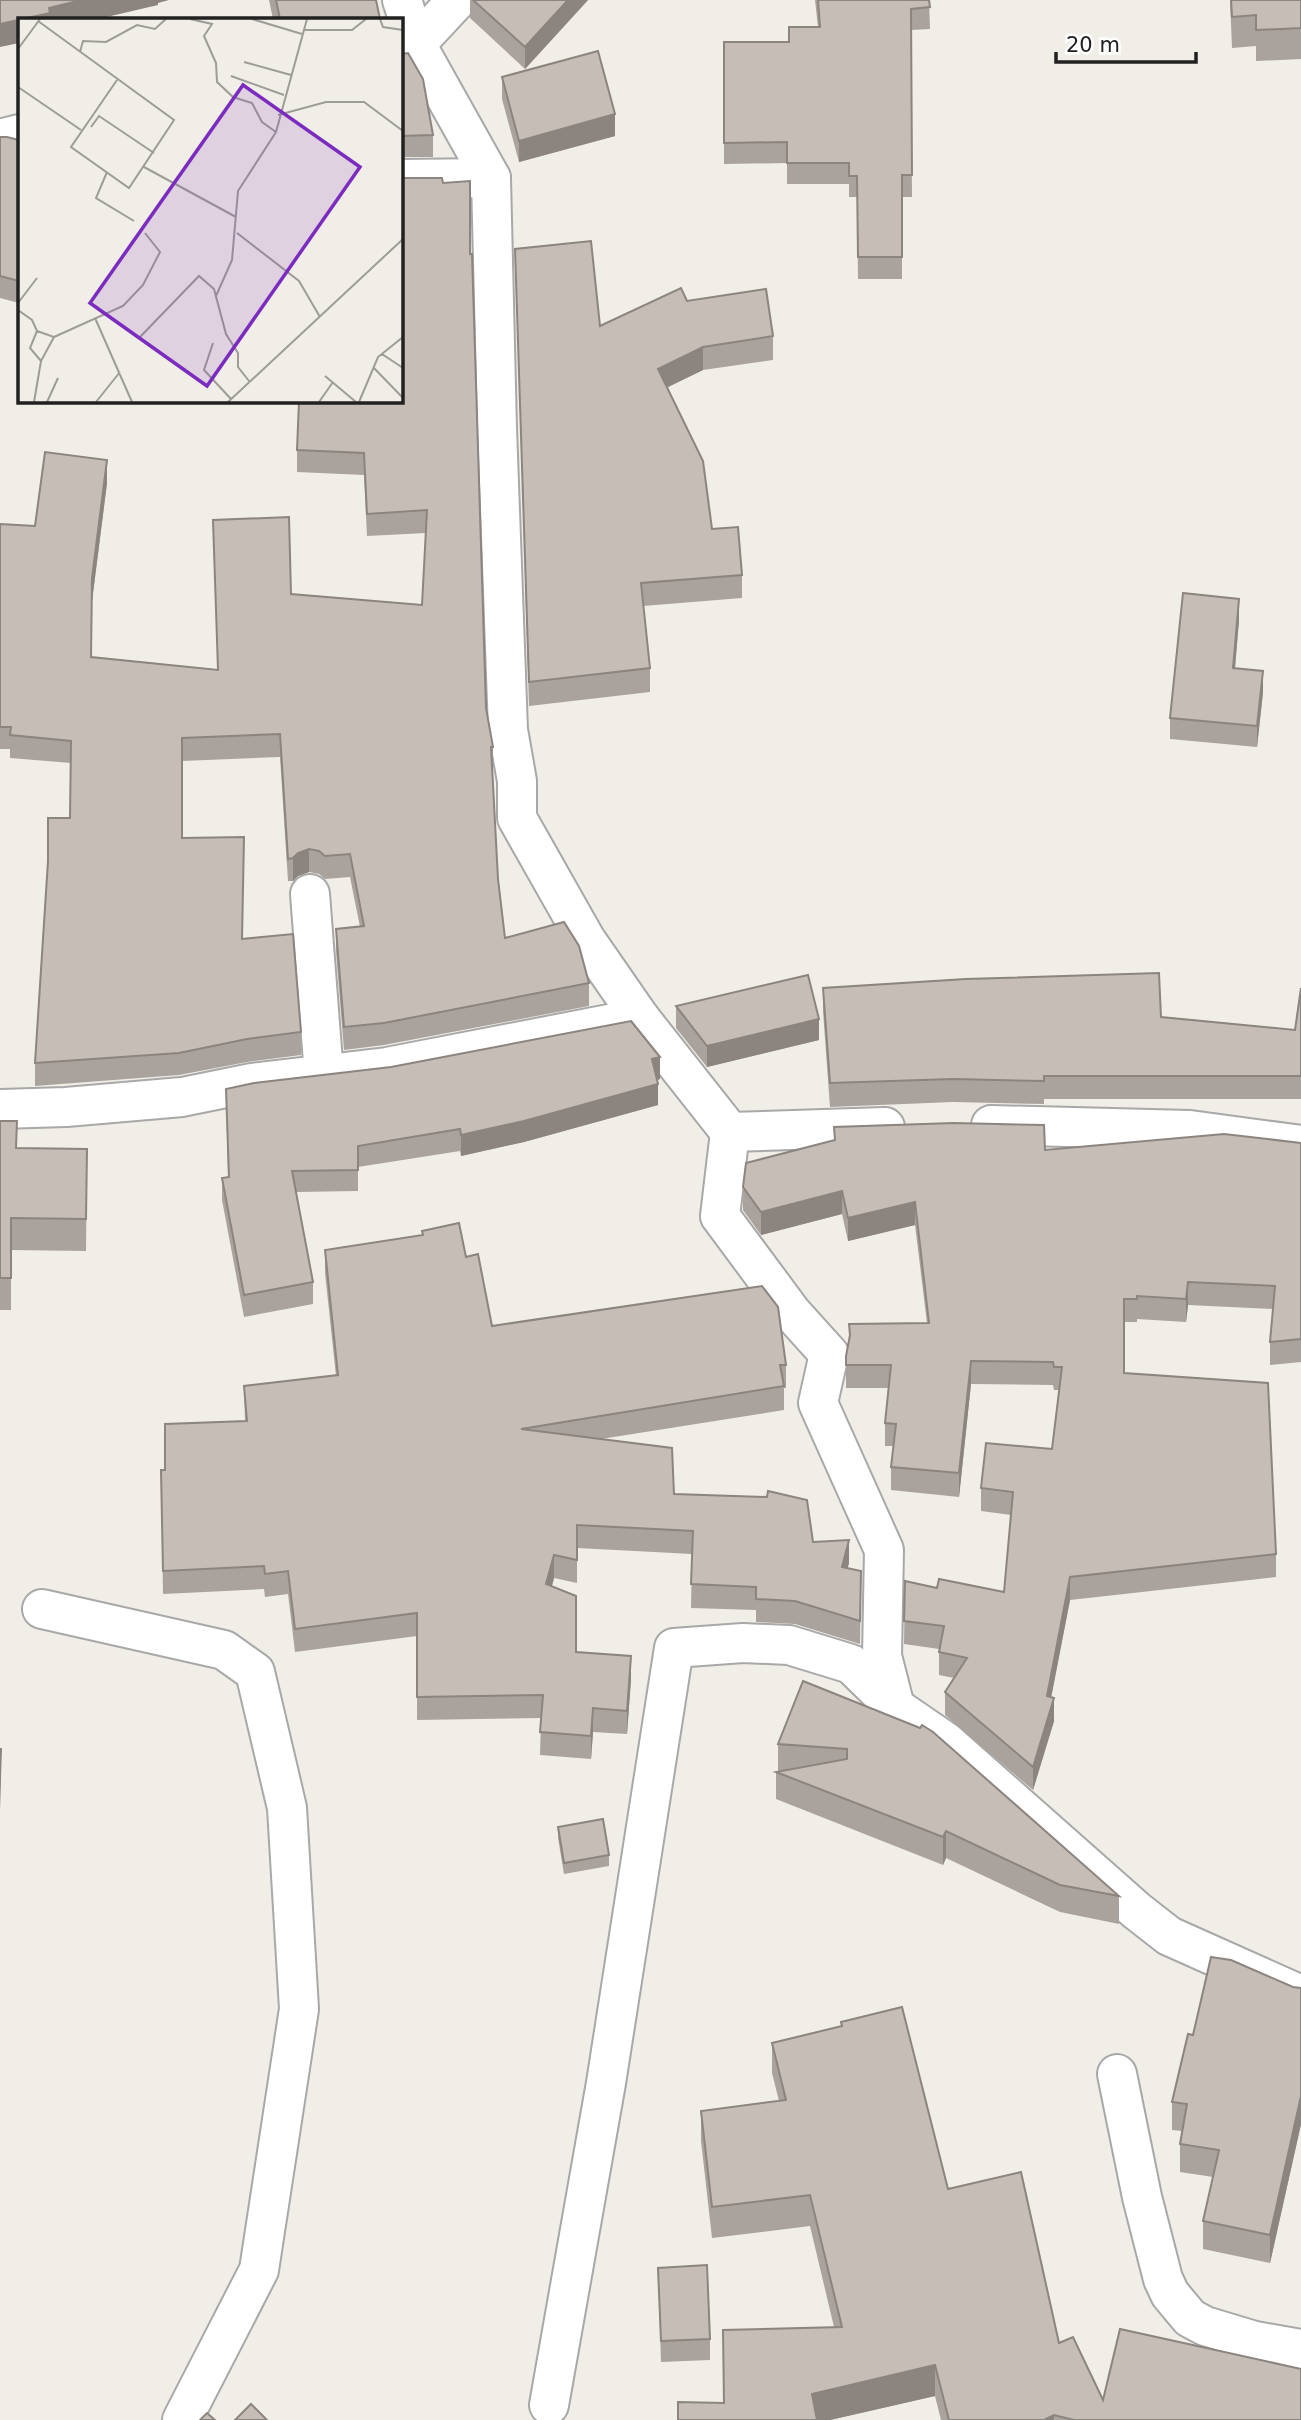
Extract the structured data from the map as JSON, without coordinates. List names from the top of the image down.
{
  "scale_bar": "20 m"
}
